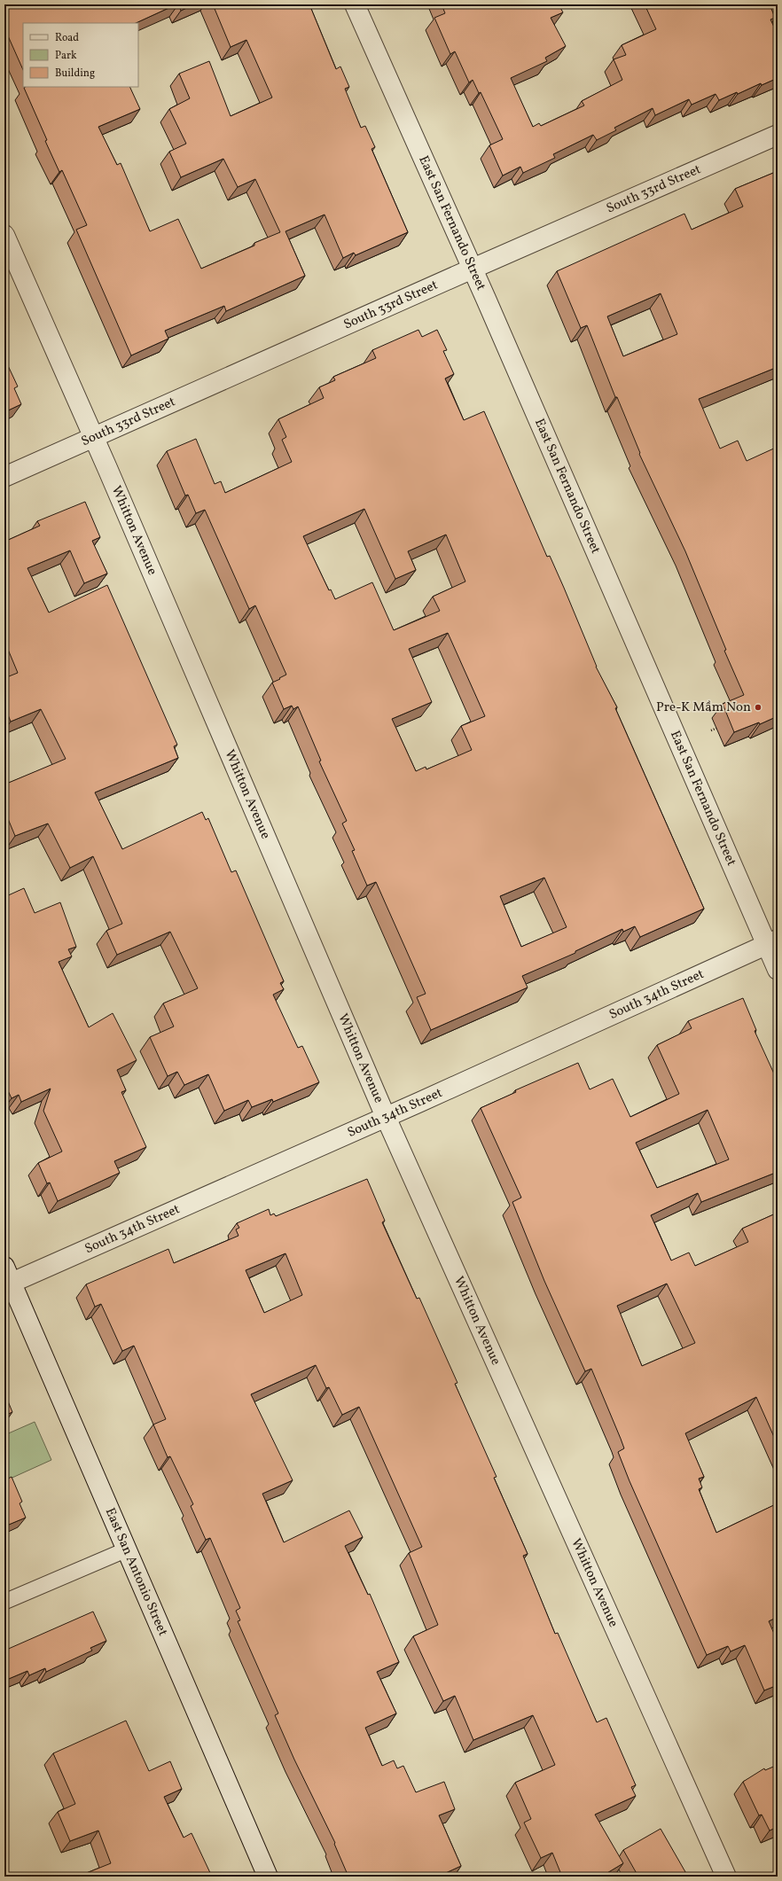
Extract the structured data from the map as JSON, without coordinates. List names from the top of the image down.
{
  "streets": {
    "street": [
      "South 33rd Street",
      "East San Fernando Street",
      "Whitton Avenue",
      "South 34th Street",
      "East San Antonio Street"
    ]
  },
  "crossings": [
    ["South 33rd Street", "East San Fernando Street"],
    ["South 33rd Street", "Whitton Avenue"],
    ["East San Fernando Street", "South 34th Street"],
    ["Whitton Avenue", "South 34th Street"],
    ["South 34th Street", "East San Antonio Street"]
  ],
  "places": ["Pre-K Mầm Non"],
  "legend": ["Road", "Park", "Building"]
}
